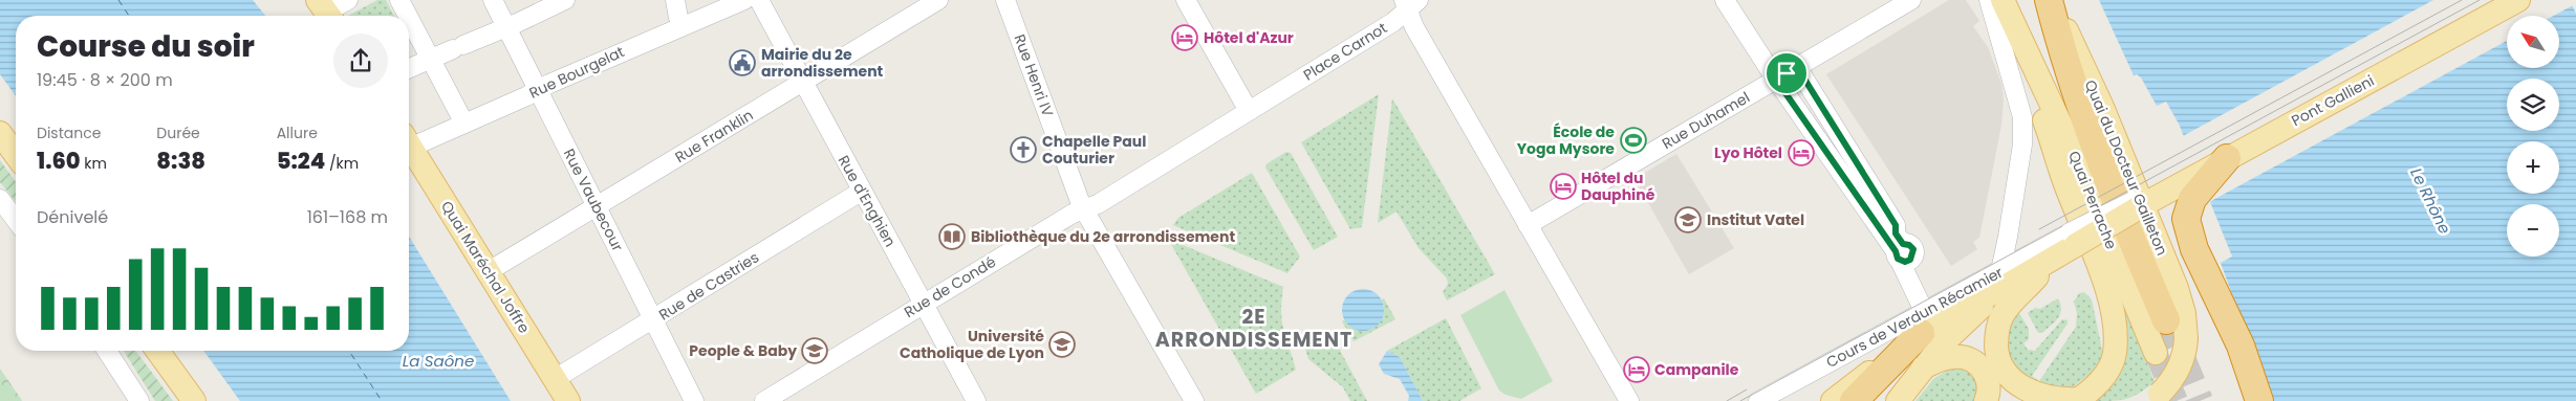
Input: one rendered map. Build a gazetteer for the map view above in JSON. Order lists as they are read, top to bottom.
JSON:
{
  "streets": {
    "main road": [
      "Pont Gallieni",
      "Quai du Docteur Gailleton",
      "Quai Perrache",
      "Quai Maréchal Joffre"
    ],
    "street": [
      "Place Carnot",
      "Rue Bourgelat",
      "Rue Henri IV",
      "Rue Duhamel",
      "Rue Franklin",
      "Rue Vaubecour",
      "Rue d'Enghien",
      "Rue de Castries",
      "Rue de Condé",
      "Cours de Verdun Récamier"
    ]
  },
  "crossings": [
    ["Place Carnot", "Rue Henri IV"],
    ["Place Carnot", "Rue Duhamel"],
    ["Place Carnot", "Rue de Condé"],
    ["Rue Bourgelat", "Rue Vaubecour"],
    ["Rue Henri IV", "Rue de Condé"],
    ["Rue Franklin", "Rue Vaubecour"],
    ["Rue Franklin", "Rue d'Enghien"],
    ["Rue Franklin", "Quai Maréchal Joffre"],
    ["Rue Vaubecour", "Rue de Castries"],
    ["Rue d'Enghien", "Rue de Castries"],
    ["Rue d'Enghien", "Rue de Condé"],
    ["Quai Maréchal Joffre", "Rue de Castries"]
  ],
  "districts": ["2E ARRONDISSEMENT"],
  "water": ["Le Rhône", "La Saône"],
  "places": {
    "hotel": [
      "Hôtel d'Azur",
      "Lyo Hôtel",
      "Hôtel du Dauphiné",
      "Campanile"
    ],
    "public building": ["Mairie du 2e arrondissement"],
    "sports": ["École de Yoga Mysore"],
    "church": ["Chapelle Paul Couturier"],
    "school or university": ["Institut Vatel", "Université Catholique de Lyon", "People & Baby"],
    "library": ["Bibliothèque du 2e arrondissement"]
  },
  "north": "top left",
  "page": {
    "map_buttons": ["+", "−"],
    "heading": ["Course du soir", "19:45 · 8 × 200 m"],
    "stats": [
      ["Distance", "1.60 km"],
      ["Durée", "8:38"],
      ["Allure", "5:24 /km"]
    ],
    "chart": ["Dénivelé", "161–168 m"]
  }
}
